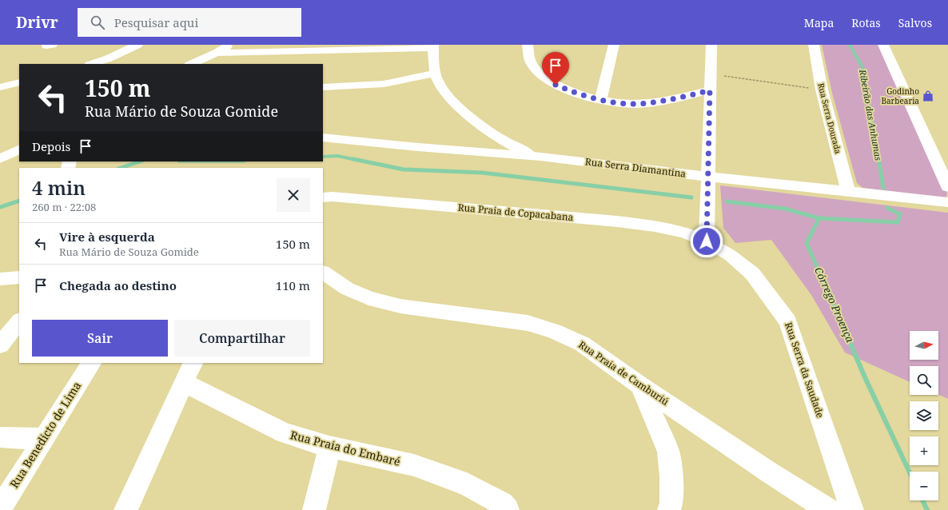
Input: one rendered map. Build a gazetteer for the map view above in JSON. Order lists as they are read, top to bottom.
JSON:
{
  "streets": {
    "street": [
      "Rua Serra Dourada",
      "Rua Serra Diamantina",
      "Rua Praia de Copacabana",
      "Rua Serra da Saudade",
      "Rua Praia de Camburiú",
      "Rua Benedicto de Lima",
      "Rua Praia do Embaré"
    ]
  },
  "crossings": [
    ["Rua Serra Dourada", "Rua Serra Diamantina"],
    ["Rua Praia de Copacabana", "Rua Serra da Saudade"]
  ],
  "water": ["Ribeirão das Anhumas", "Córrego Proença"],
  "places": {
    "shop": ["Godinho Barbearia"]
  },
  "north": "right",
  "page": {
    "header": "Drivr",
    "search": "Pesquisar aqui",
    "nav": ["Mapa", "Rotas", "Salvos"],
    "turn": ["150 m", "Rua Mário de Souza Gomide"],
    "then": "Depois",
    "heading": ["4 min", "260 m · 22:08"],
    "list": [
      {
        "name": "Vire à esquerda",
        "note": "Rua Mário de Souza Gomide",
        "value": "150 m"
      },
      {
        "name": "Chegada ao destino",
        "value": "110 m"
      }
    ],
    "buttons": ["Sair", "Compartilhar"],
    "map_buttons": ["+", "−"]
  }
}
